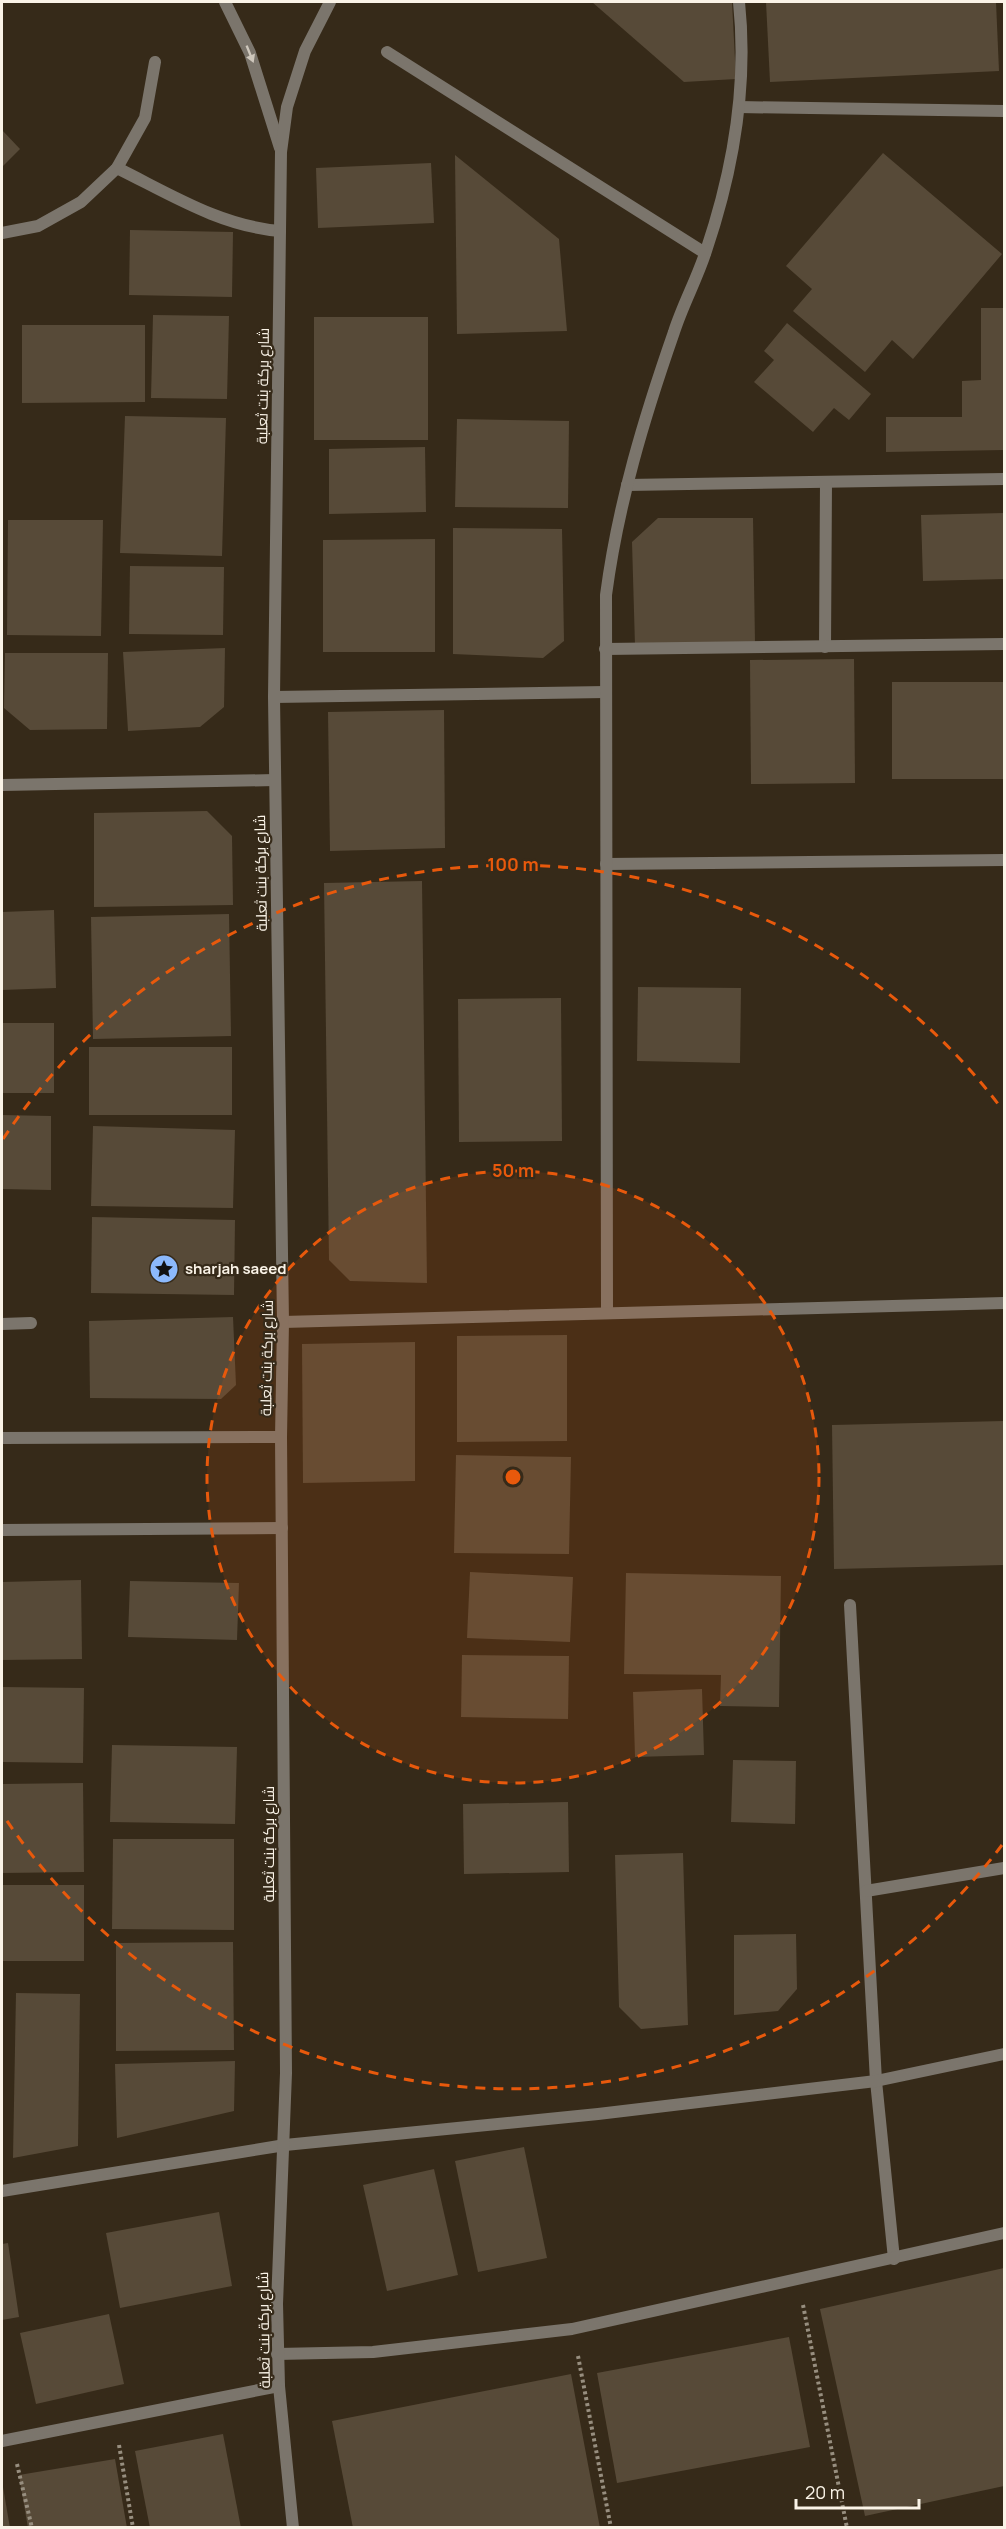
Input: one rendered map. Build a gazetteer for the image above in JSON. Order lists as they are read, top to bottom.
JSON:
{
  "streets": {
    "street": ["شارع بركة بنت ثعلبة"]
  },
  "places": {
    "place": ["sharjah saeed"]
  },
  "scale_bar": "20 m",
  "rings": ["100 m", "50 m"]
}
